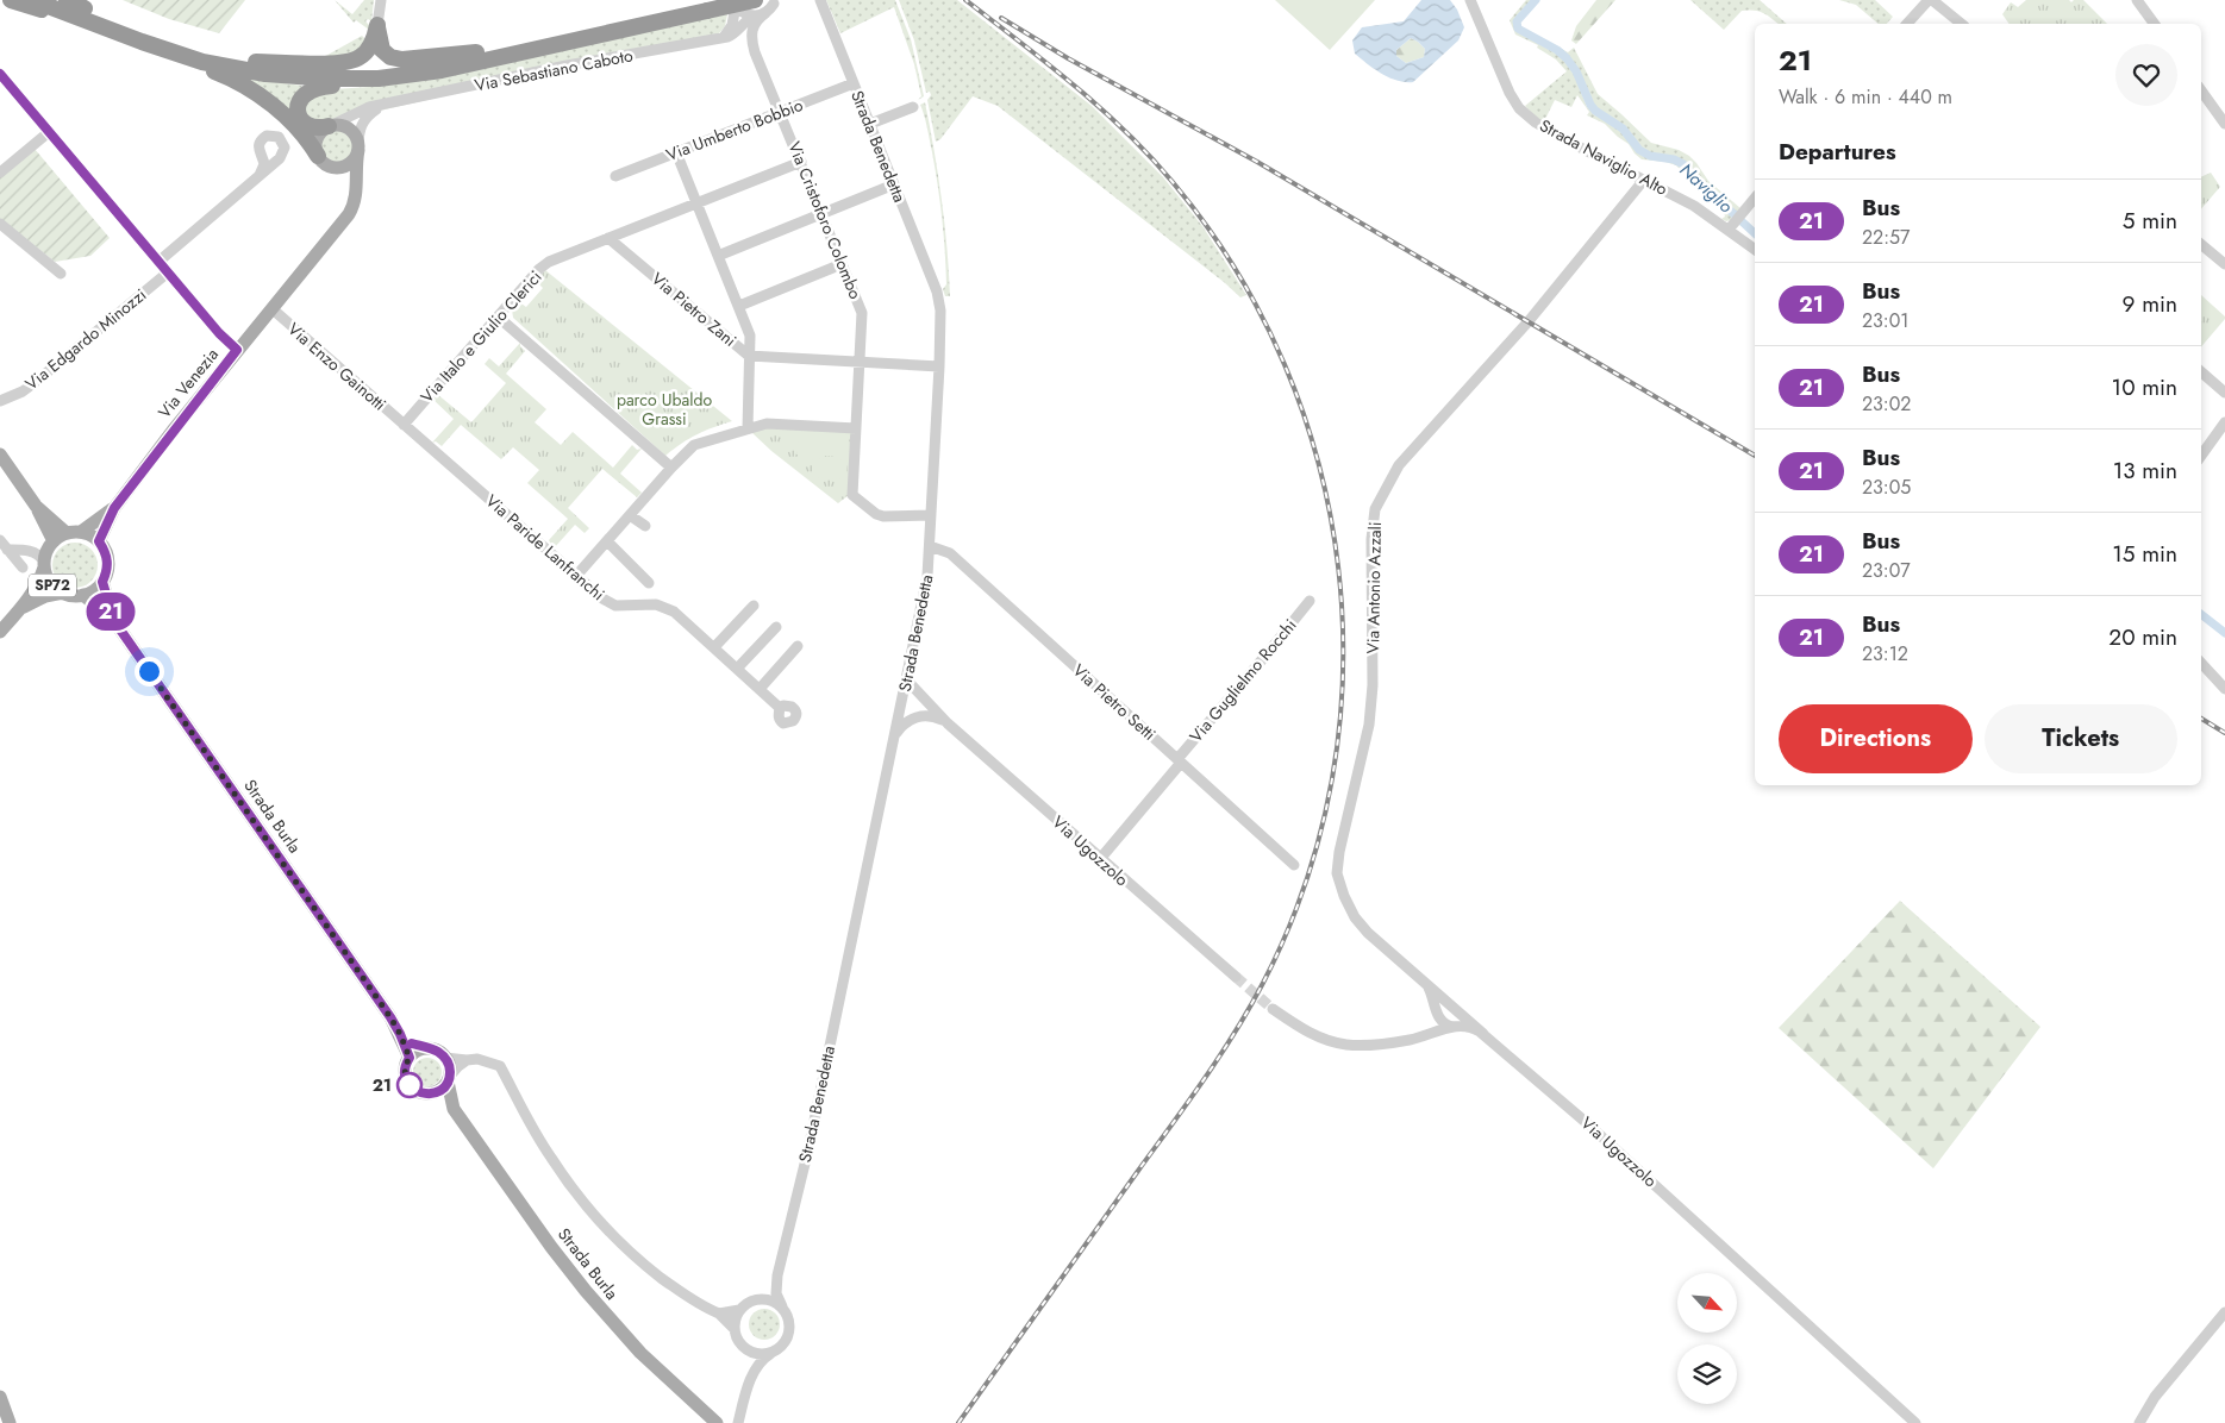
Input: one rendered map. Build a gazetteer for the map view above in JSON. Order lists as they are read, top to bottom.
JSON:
{
  "streets": {
    "main road": ["Via Venezia", "SP72", "Strada Burla"],
    "street": [
      "Via Sebastiano Caboto",
      "Via Umberto Bobbio",
      "Strada Benedetta",
      "Strada Naviglio Alto",
      "Via Cristoforo Colombo",
      "Via Pietro Zani",
      "Via Italo e Giulio Clerici",
      "Via Edgardo Minozzi",
      "Via Enzo Gainotti",
      "Via Paride Lanfranchi",
      "Via Antonio Azzali",
      "Via Guglielmo Rocchi",
      "Via Pietro Setti",
      "Via Ugozzolo"
    ]
  },
  "crossings": [
    ["Via Sebastiano Caboto", "Via Cristoforo Colombo"],
    ["Via Sebastiano Caboto", "Via Venezia"],
    ["Via Umberto Bobbio", "Strada Benedetta"],
    ["Via Umberto Bobbio", "Via Cristoforo Colombo"],
    ["Strada Benedetta", "Via Cristoforo Colombo"],
    ["Strada Benedetta", "Via Pietro Zani"],
    ["Strada Benedetta", "Via Pietro Setti"],
    ["Strada Benedetta", "Via Ugozzolo"],
    ["Strada Naviglio Alto", "Via Antonio Azzali"],
    ["Via Cristoforo Colombo", "Via Pietro Zani"],
    ["Via Cristoforo Colombo", "Via Italo e Giulio Clerici"],
    ["Via Pietro Zani", "Via Italo e Giulio Clerici"],
    ["Via Italo e Giulio Clerici", "Via Enzo Gainotti"],
    ["Via Italo e Giulio Clerici", "Via Paride Lanfranchi"],
    ["Via Enzo Gainotti", "Via Venezia"],
    ["Via Enzo Gainotti", "Via Paride Lanfranchi"],
    ["Via Venezia", "SP72"],
    ["Via Venezia", "Strada Burla"],
    ["SP72", "Strada Burla"],
    ["Via Antonio Azzali", "Via Ugozzolo"],
    ["Via Guglielmo Rocchi", "Via Pietro Setti"],
    ["Via Guglielmo Rocchi", "Via Ugozzolo"]
  ],
  "water": ["Naviglio"],
  "parks": ["parco Ubaldo Grassi"],
  "places": ["21"],
  "lines": ["bus line 21"],
  "north": "bottom right",
  "page": {
    "on_map": "21",
    "heading": [
      ["21", "Walk · 6 min · 440 m"],
      "Departures"
    ],
    "list": [
      {
        "mark": "21",
        "name": "Bus",
        "note": "22:57",
        "value": "5 min"
      },
      {
        "mark": "21",
        "name": "Bus",
        "note": "23:01",
        "value": "9 min"
      },
      {
        "mark": "21",
        "name": "Bus",
        "note": "23:02",
        "value": "10 min"
      },
      {
        "mark": "21",
        "name": "Bus",
        "note": "23:05",
        "value": "13 min"
      },
      {
        "mark": "21",
        "name": "Bus",
        "note": "23:07",
        "value": "15 min"
      },
      {
        "mark": "21",
        "name": "Bus",
        "note": "23:12",
        "value": "20 min"
      }
    ],
    "buttons": ["Directions", "Tickets"]
  }
}
